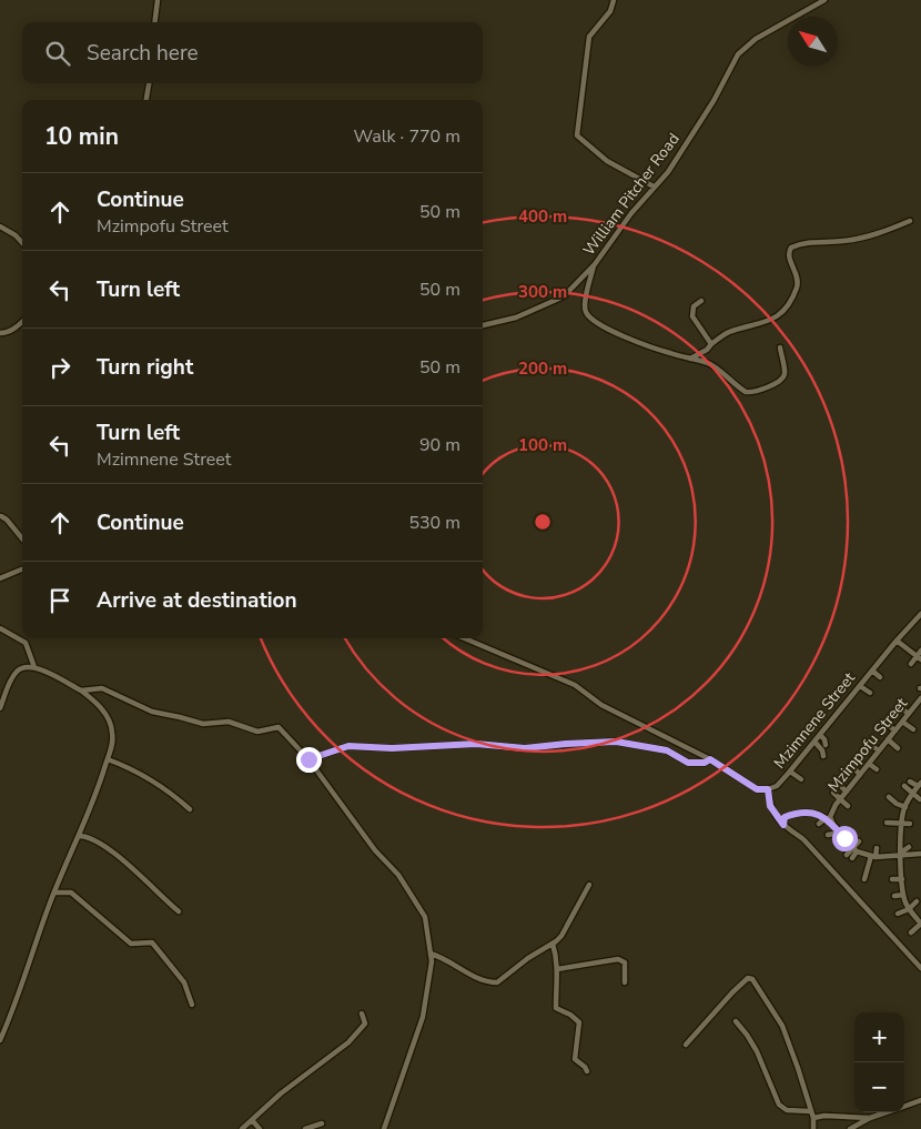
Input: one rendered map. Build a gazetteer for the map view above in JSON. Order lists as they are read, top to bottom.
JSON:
{
  "streets": {
    "street": ["William Pitcher Road", "Mzimnene Street", "Mzimpofu Street"]
  },
  "north": "top left",
  "page": {
    "search": "Search here",
    "heading": ["10 min", "Walk · 770 m"],
    "list": [
      ["Continue", "Mzimpofu Street", "50 m"],
      ["Turn left", "50 m"],
      ["Turn right", "50 m"],
      ["Turn left", "Mzimnene Street", "90 m"],
      ["Continue", "530 m"],
      "Arrive at destination"
    ],
    "map_buttons": ["+", "−"]
  },
  "rings": [
    "400 m",
    "300 m",
    "200 m",
    "100 m"
  ]
}
